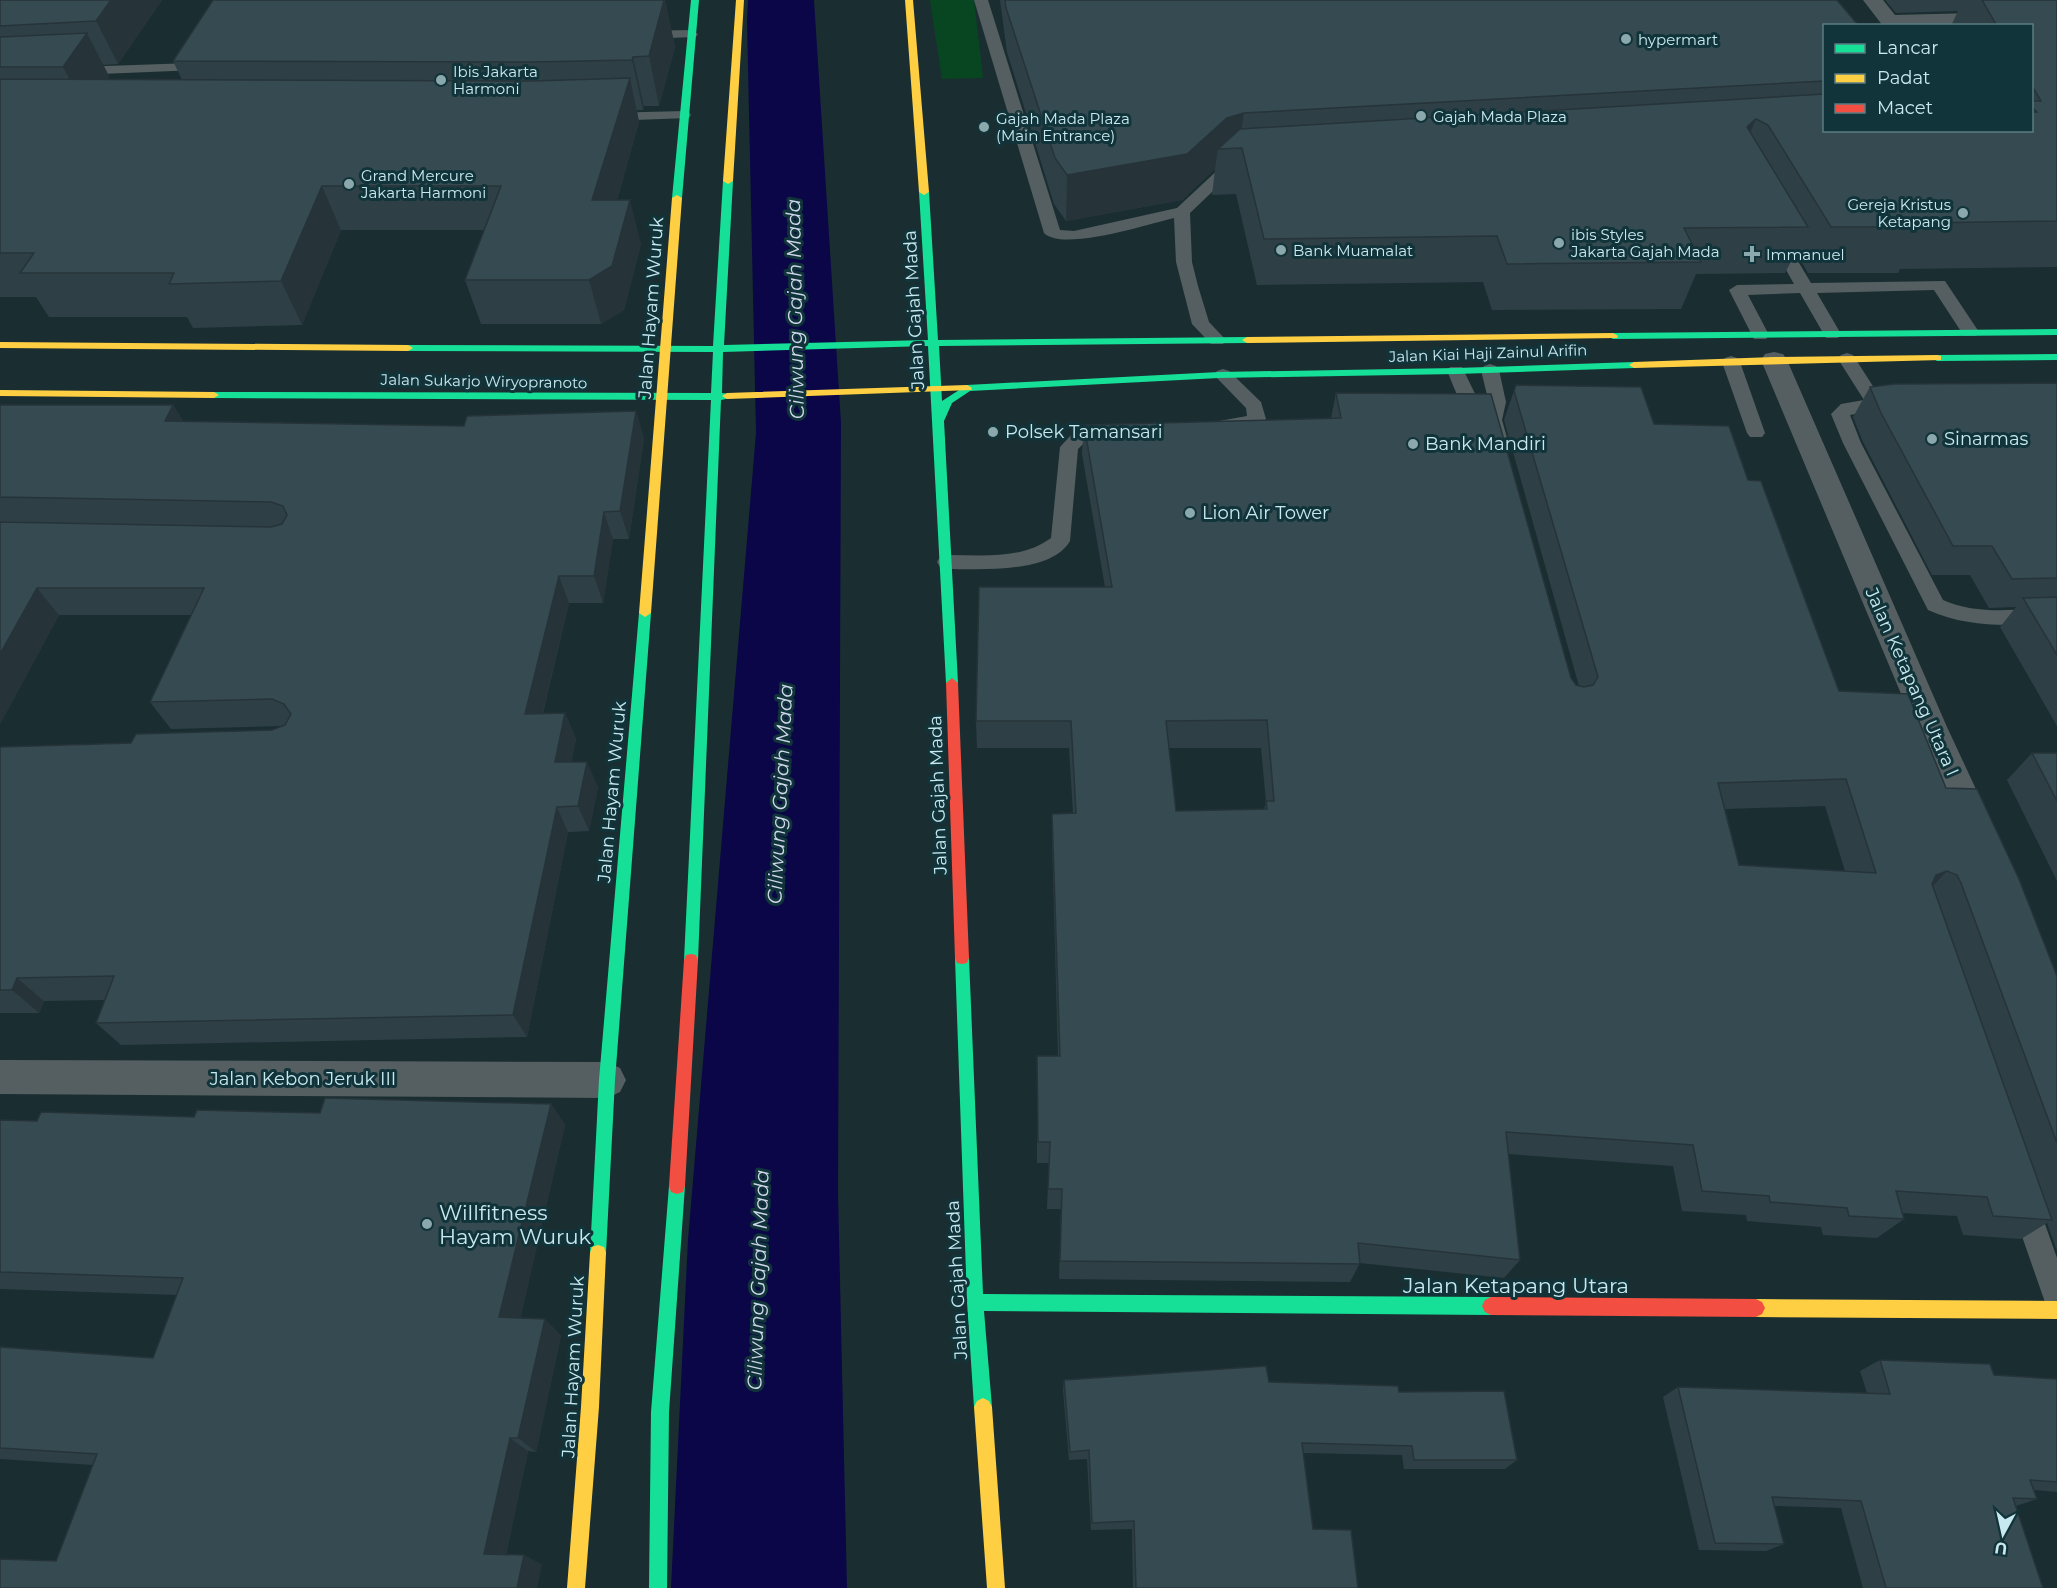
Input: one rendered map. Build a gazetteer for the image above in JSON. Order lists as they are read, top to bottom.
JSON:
{
  "streets": {
    "main road": [
      "Jalan Hayam Wuruk",
      "Jalan Gajah Mada",
      "Jalan Kiai Haji Zainul Arifin",
      "Jalan Sukarjo Wiryopranoto",
      "Jalan Ketapang Utara"
    ],
    "street": ["Jalan Ketapang Utara I", "Jalan Kebon Jeruk III"]
  },
  "crossings": [
    ["Jalan Hayam Wuruk", "Jalan Sukarjo Wiryopranoto"],
    ["Jalan Hayam Wuruk", "Jalan Kebon Jeruk III"],
    ["Jalan Gajah Mada", "Jalan Kiai Haji Zainul Arifin"],
    ["Jalan Gajah Mada", "Jalan Sukarjo Wiryopranoto"],
    ["Jalan Gajah Mada", "Jalan Ketapang Utara"],
    ["Jalan Kiai Haji Zainul Arifin", "Jalan Sukarjo Wiryopranoto"],
    ["Jalan Kiai Haji Zainul Arifin", "Jalan Ketapang Utara I"]
  ],
  "water": ["Ciliwung Gajah Mada"],
  "places": {
    "other": [
      "hypermart",
      "Ibis Jakarta Harmoni",
      "Gajah Mada Plaza",
      "Gajah Mada Plaza (Main Entrance)",
      "Grand Mercure Jakarta Harmoni",
      "Gereja Kristus Ketapang",
      "ibis Styles Jakarta Gajah Mada",
      "Bank Muamalat",
      "Polsek Tamansari",
      "Sinarmas",
      "Bank Mandiri",
      "Lion Air Tower",
      "Willfitness Hayam Wuruk"
    ],
    "health": ["Immanuel"]
  },
  "legend": ["Lancar", "Padat", "Macet"],
  "north": "bottom"
}
